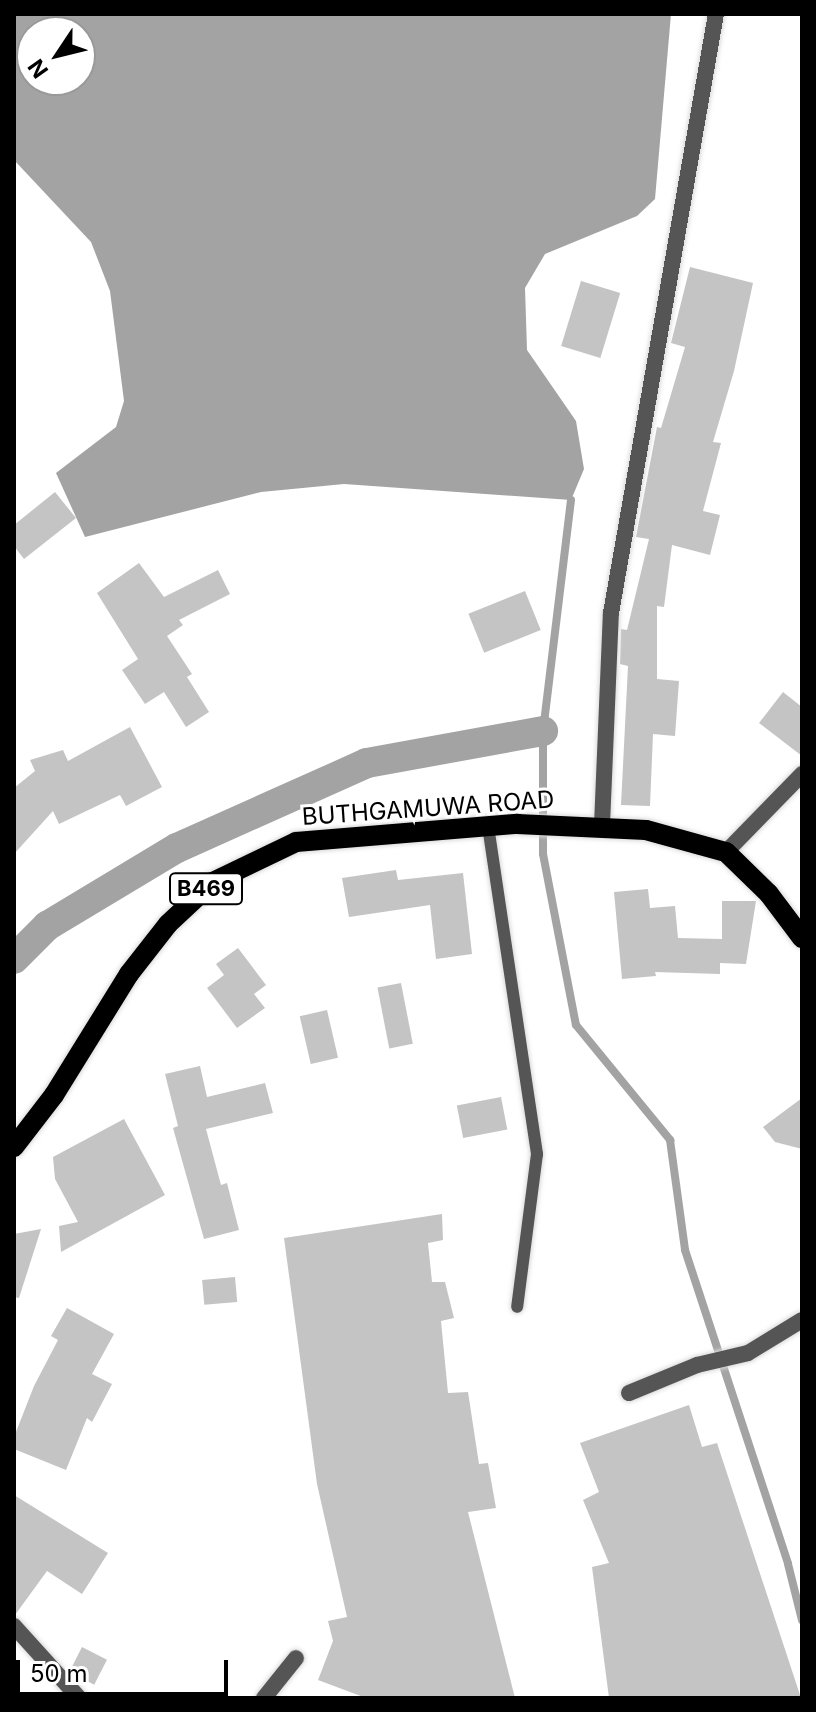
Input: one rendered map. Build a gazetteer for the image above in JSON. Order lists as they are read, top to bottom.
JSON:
{
  "streets": {
    "main road": ["BUTHGAMUWA ROAD", "B469"]
  },
  "scale_bar": "50 m",
  "north": "bottom left"
}
